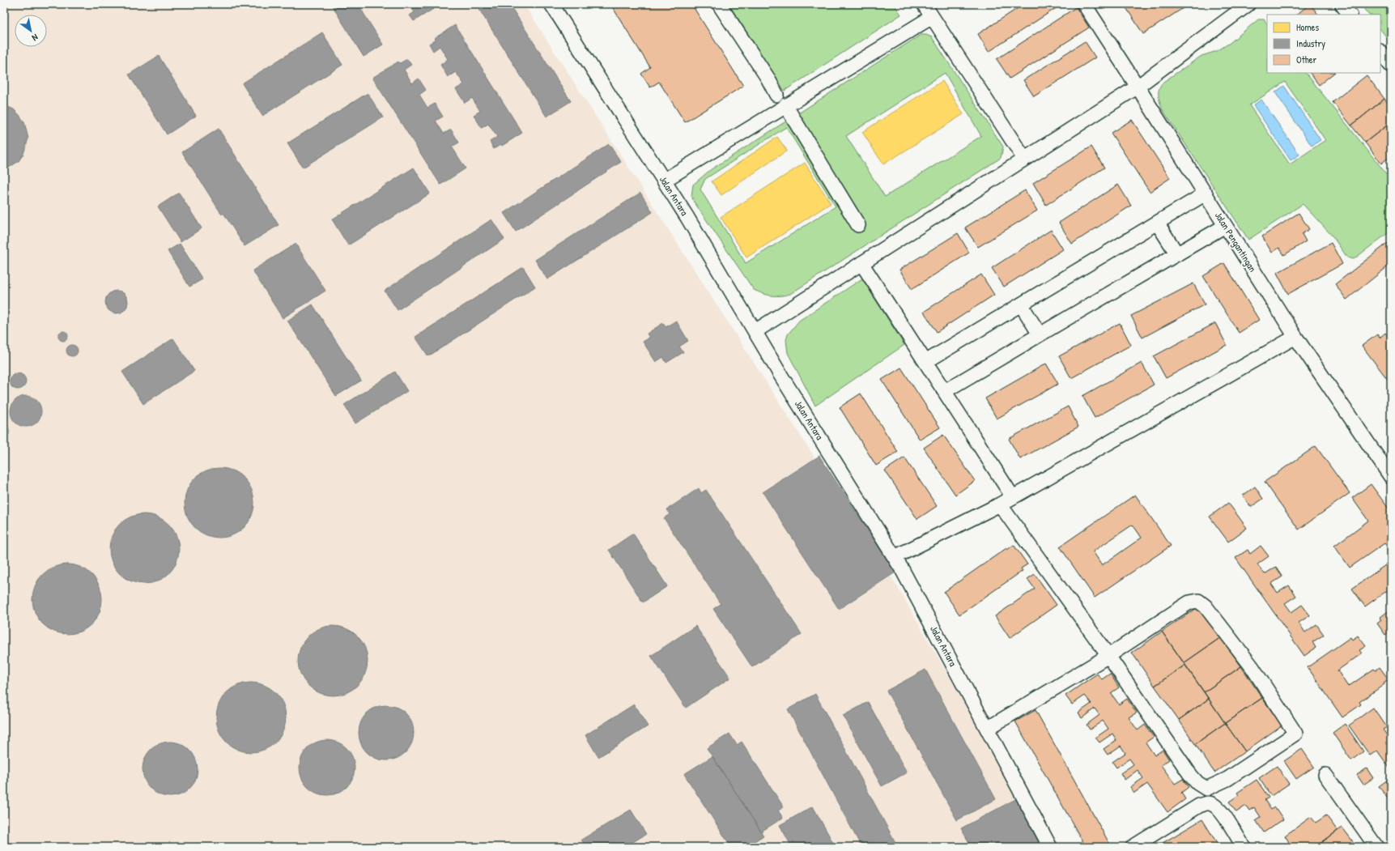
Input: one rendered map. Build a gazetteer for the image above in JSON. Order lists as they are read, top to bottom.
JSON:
{
  "streets": {
    "street": ["Jalan Antara", "Jalan Pengantingan"]
  },
  "legend": ["Homes", "Industry", "Other"],
  "north": "bottom right"
}
